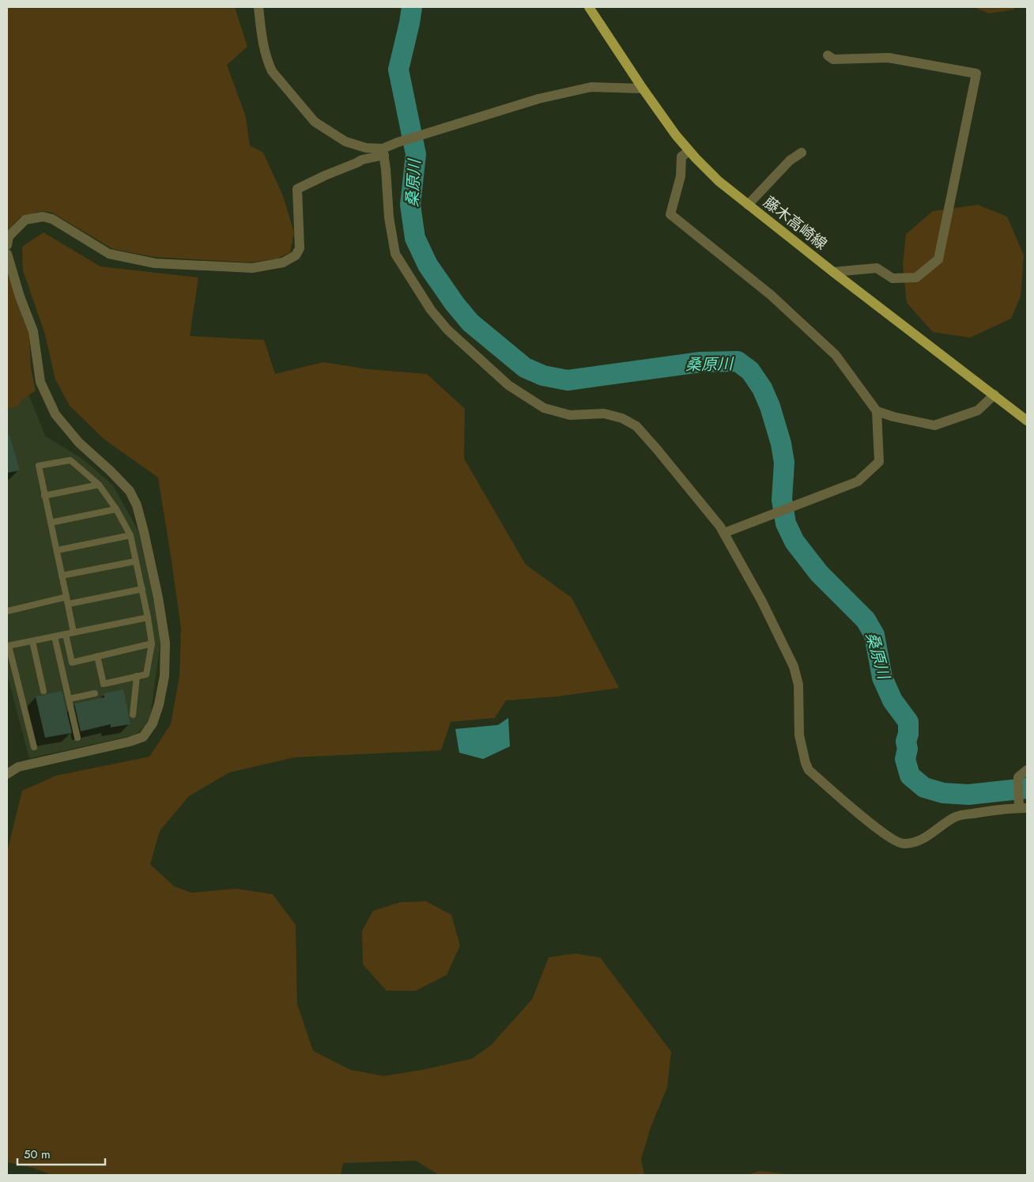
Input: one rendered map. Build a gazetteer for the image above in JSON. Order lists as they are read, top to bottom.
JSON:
{
  "streets": {
    "main road": ["藤木高崎線"]
  },
  "water": ["桑原川"],
  "scale_bar": "50 m"
}
